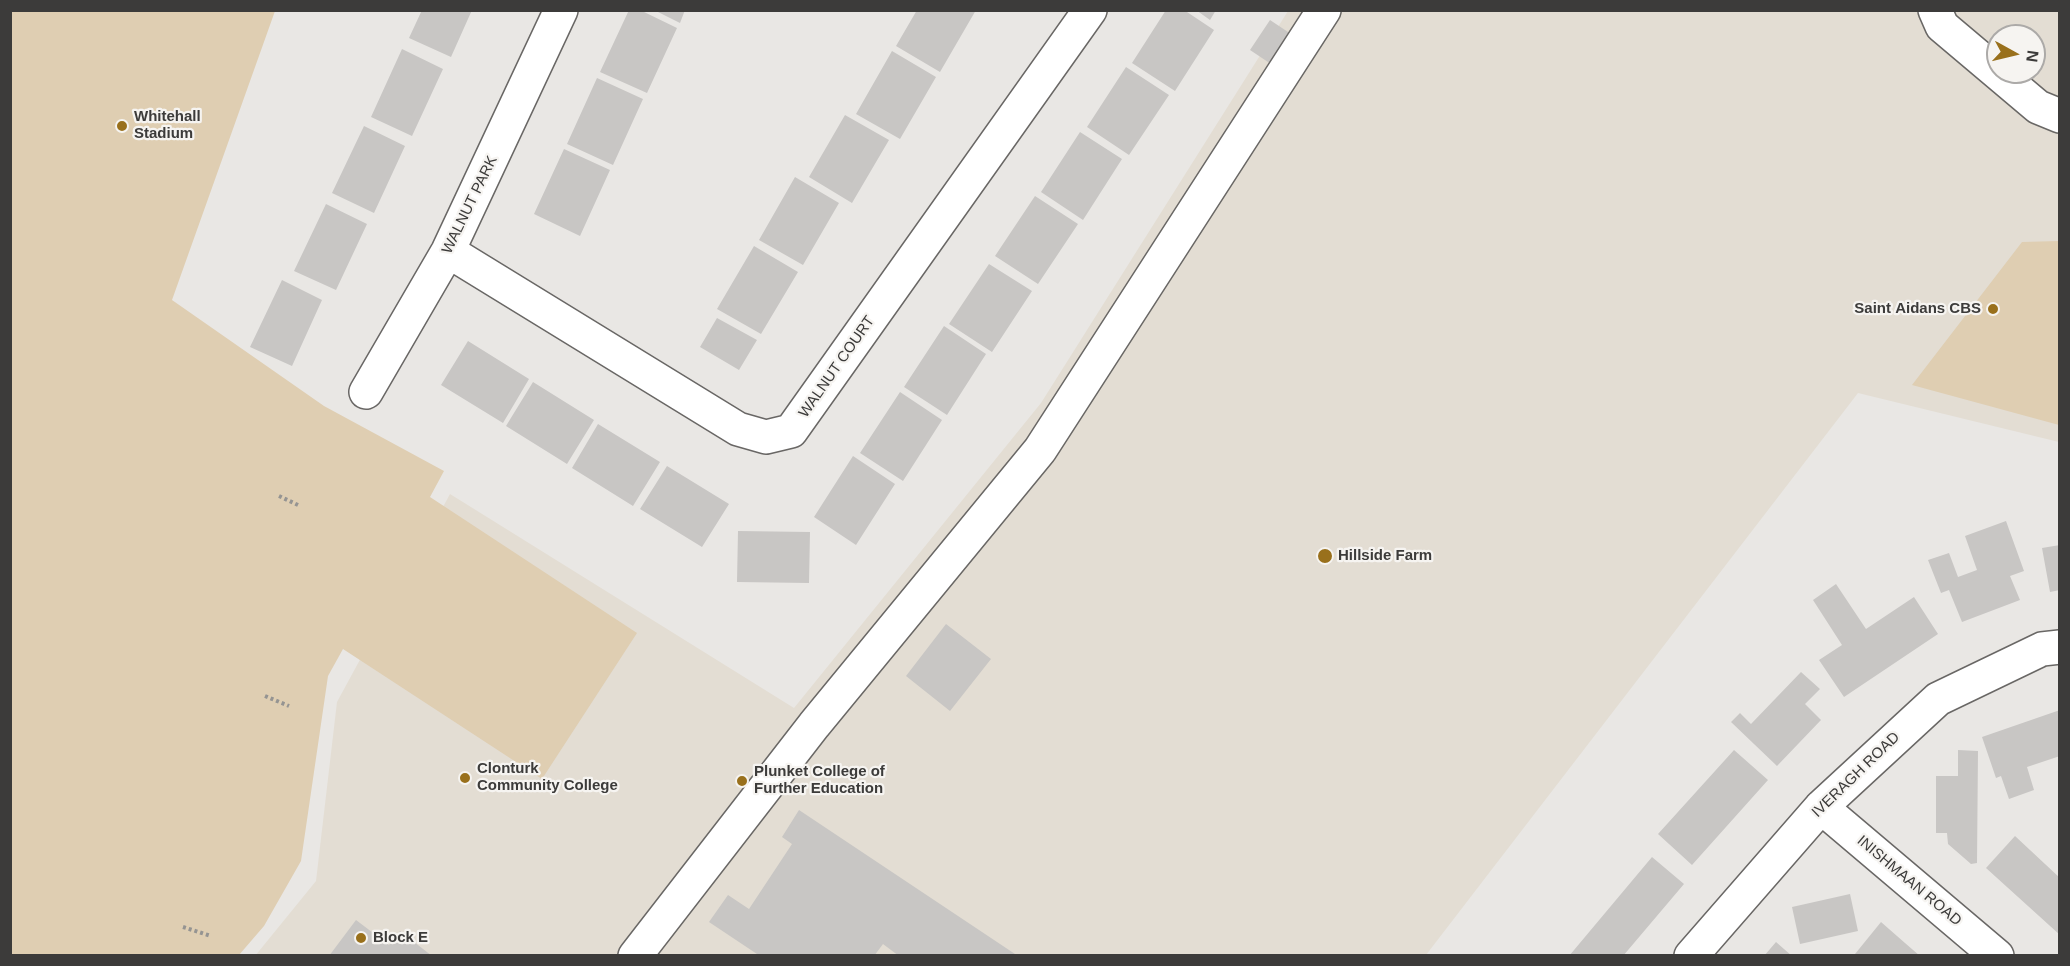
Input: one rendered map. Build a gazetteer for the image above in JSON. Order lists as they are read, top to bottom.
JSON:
{
  "streets": {
    "street": [
      "WALNUT PARK",
      "WALNUT COURT",
      "IVERAGH ROAD",
      "INISHMAAN ROAD"
    ]
  },
  "crossings": [
    ["WALNUT PARK", "WALNUT COURT"],
    ["IVERAGH ROAD", "INISHMAAN ROAD"]
  ],
  "places": [
    "Whitehall Stadium",
    "Saint Aidans CBS",
    "Hillside Farm",
    "Clonturk Community College",
    "Plunket College of Further Education",
    "Block E"
  ],
  "north": "right"
}
